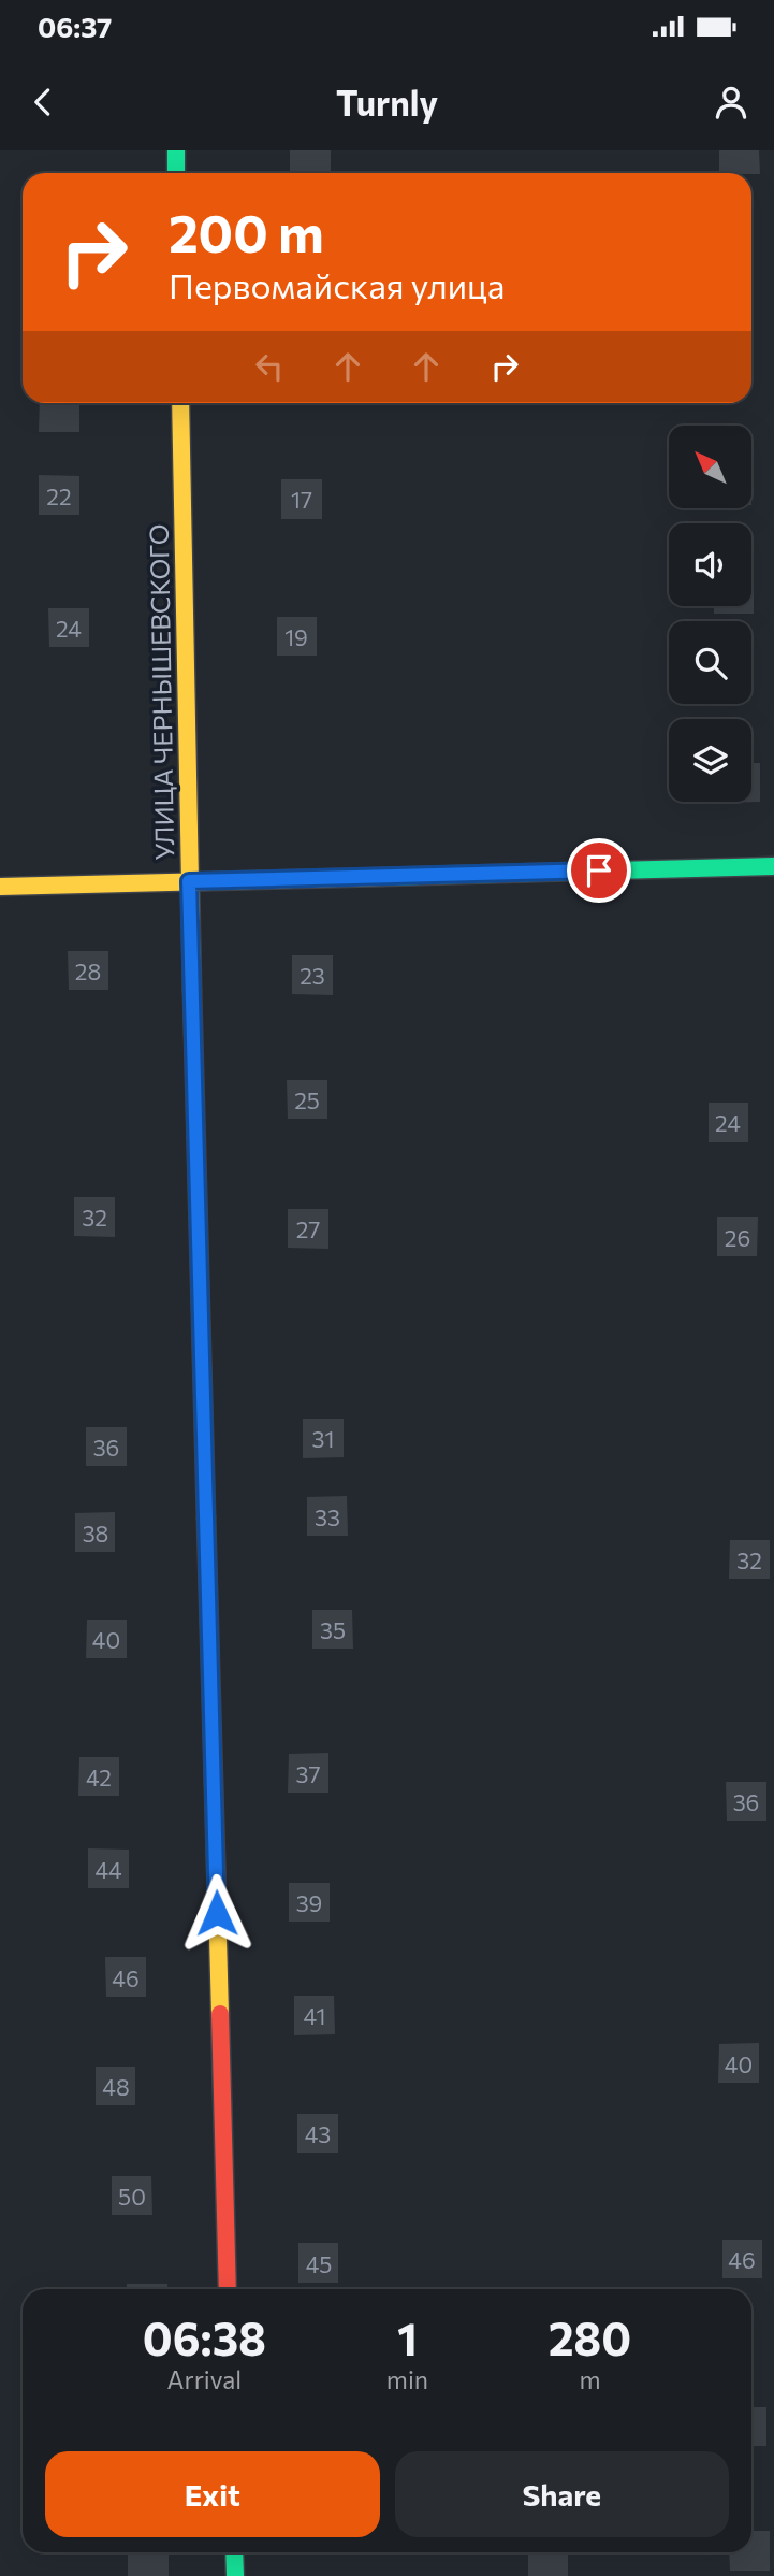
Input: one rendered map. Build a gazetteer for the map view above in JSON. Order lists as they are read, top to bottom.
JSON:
{
  "streets": {
    "street": ["УЛИЦА ЧЕРНЫШЕВСКОГО"]
  },
  "house_numbers": [
    "22",
    "17",
    "24",
    "19",
    "28",
    "23",
    "25",
    "24",
    "32",
    "27",
    "26",
    "31",
    "36",
    "33",
    "38",
    "32",
    "35",
    "40",
    "37",
    "42",
    "36",
    "44",
    "39",
    "46",
    "41",
    "40",
    "48",
    "43",
    "50",
    "46",
    "45"
  ],
  "north": "top left",
  "page": {
    "status": "06:37",
    "header": "Turnly",
    "turn": ["200 m", "Первомайская улица"],
    "eta": [
      "06:38",
      "Arrival",
      "1",
      "min",
      "280",
      "m"
    ],
    "buttons": ["Exit", "Share"]
  }
}
